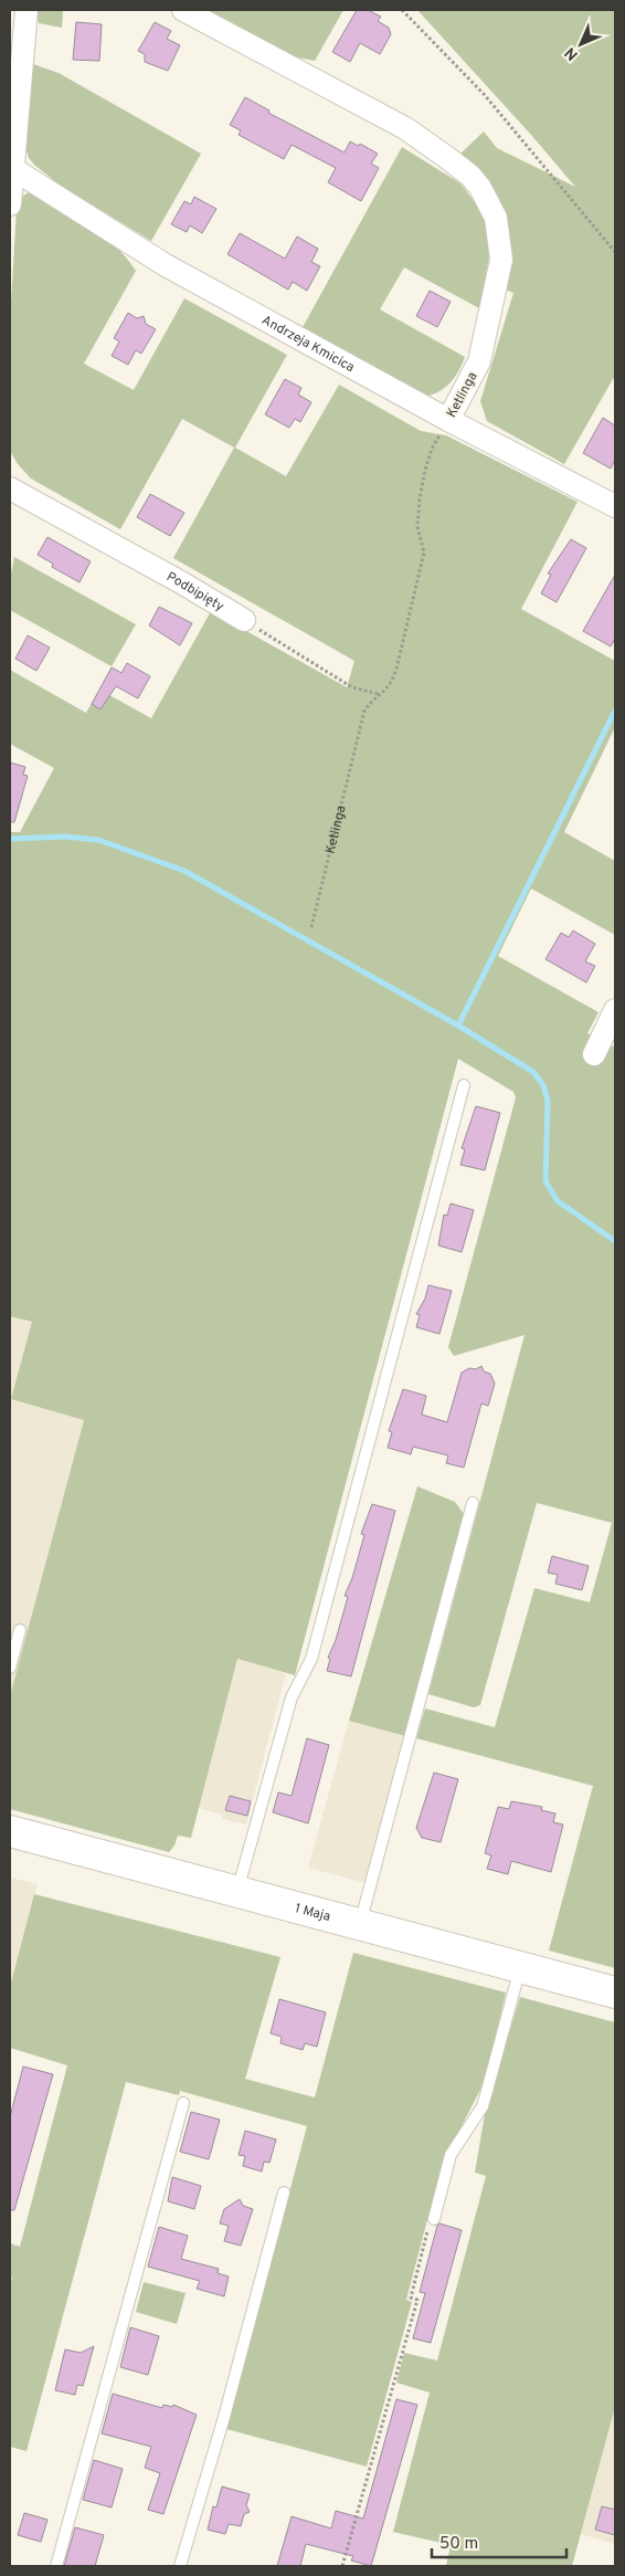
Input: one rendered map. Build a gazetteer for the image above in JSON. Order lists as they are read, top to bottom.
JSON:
{
  "streets": {
    "main road": ["1 Maja"],
    "street": ["Andrzeja Kmicica", "Ketlinga", "Podbipięty"]
  },
  "crossings": [
    ["Andrzeja Kmicica", "Ketlinga"]
  ],
  "scale_bar": "50 m",
  "north": "bottom left"
}
